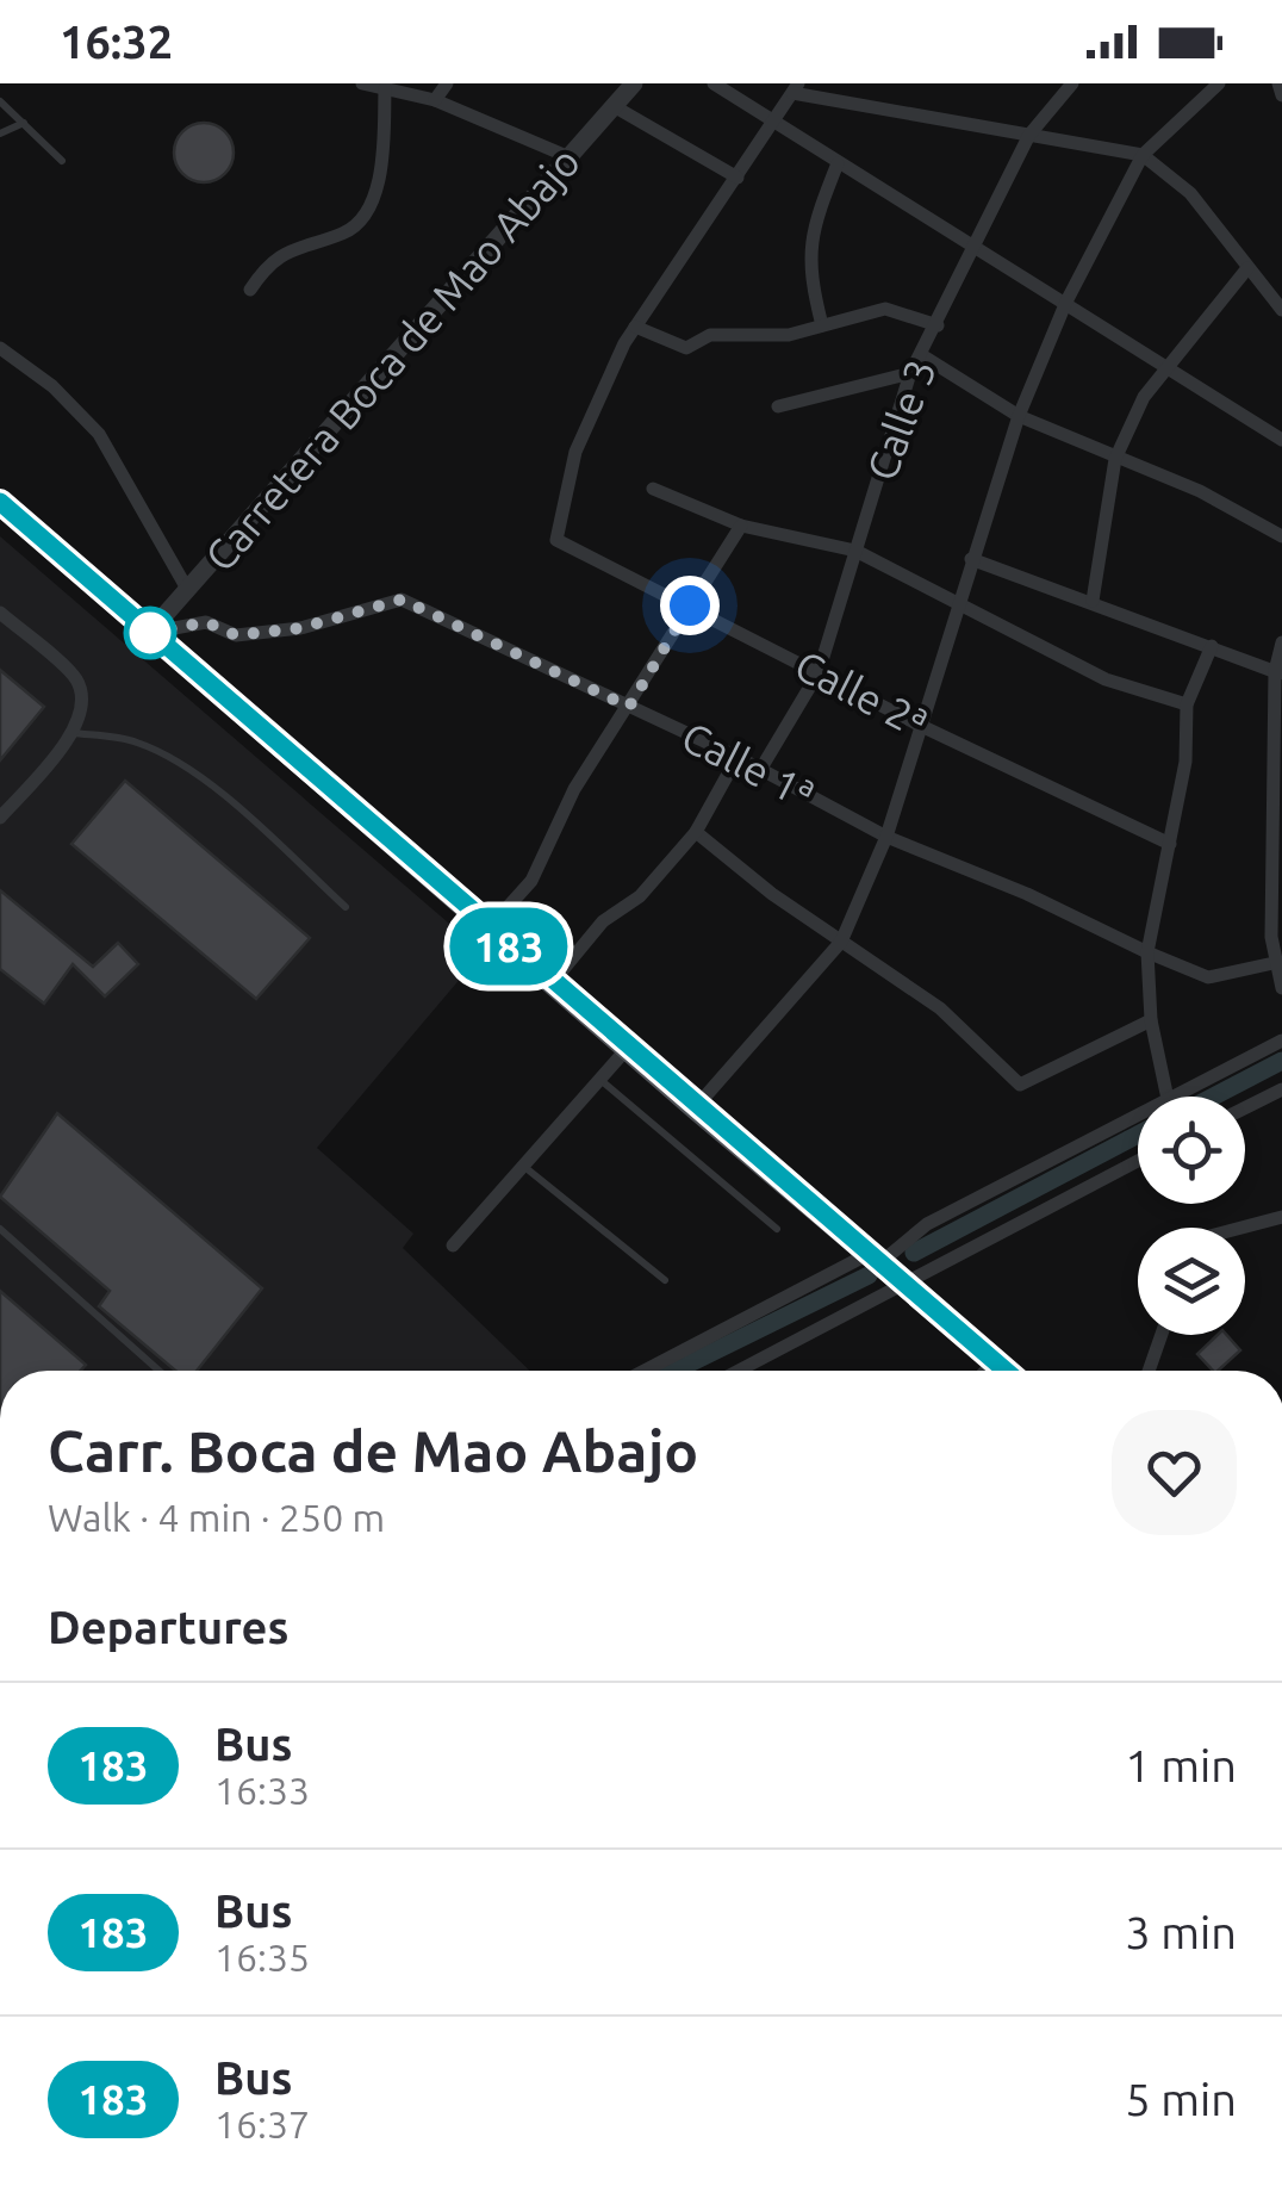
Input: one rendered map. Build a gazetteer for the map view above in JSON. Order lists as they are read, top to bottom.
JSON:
{
  "streets": {
    "street": [
      "Carretera Boca de Mao Abajo",
      "Calle 3",
      "Calle 2ª",
      "Calle 1ª"
    ]
  },
  "crossings": [
    ["Carretera Boca de Mao Abajo", "Calle 1ª"],
    ["Calle 3", "Calle 2ª"],
    ["Calle 3", "Calle 1ª"]
  ],
  "lines": ["bus line 183"],
  "page": {
    "status": "16:32",
    "on_map": "183",
    "heading": [
      ["Carr. Boca de Mao Abajo", "Walk · 4 min · 250 m"],
      "Departures"
    ],
    "list": [
      {
        "mark": "183",
        "name": "Bus",
        "note": "16:33",
        "value": "1 min"
      },
      {
        "mark": "183",
        "name": "Bus",
        "note": "16:35",
        "value": "3 min"
      },
      {
        "mark": "183",
        "name": "Bus",
        "note": "16:37",
        "value": "5 min"
      }
    ]
  }
}
